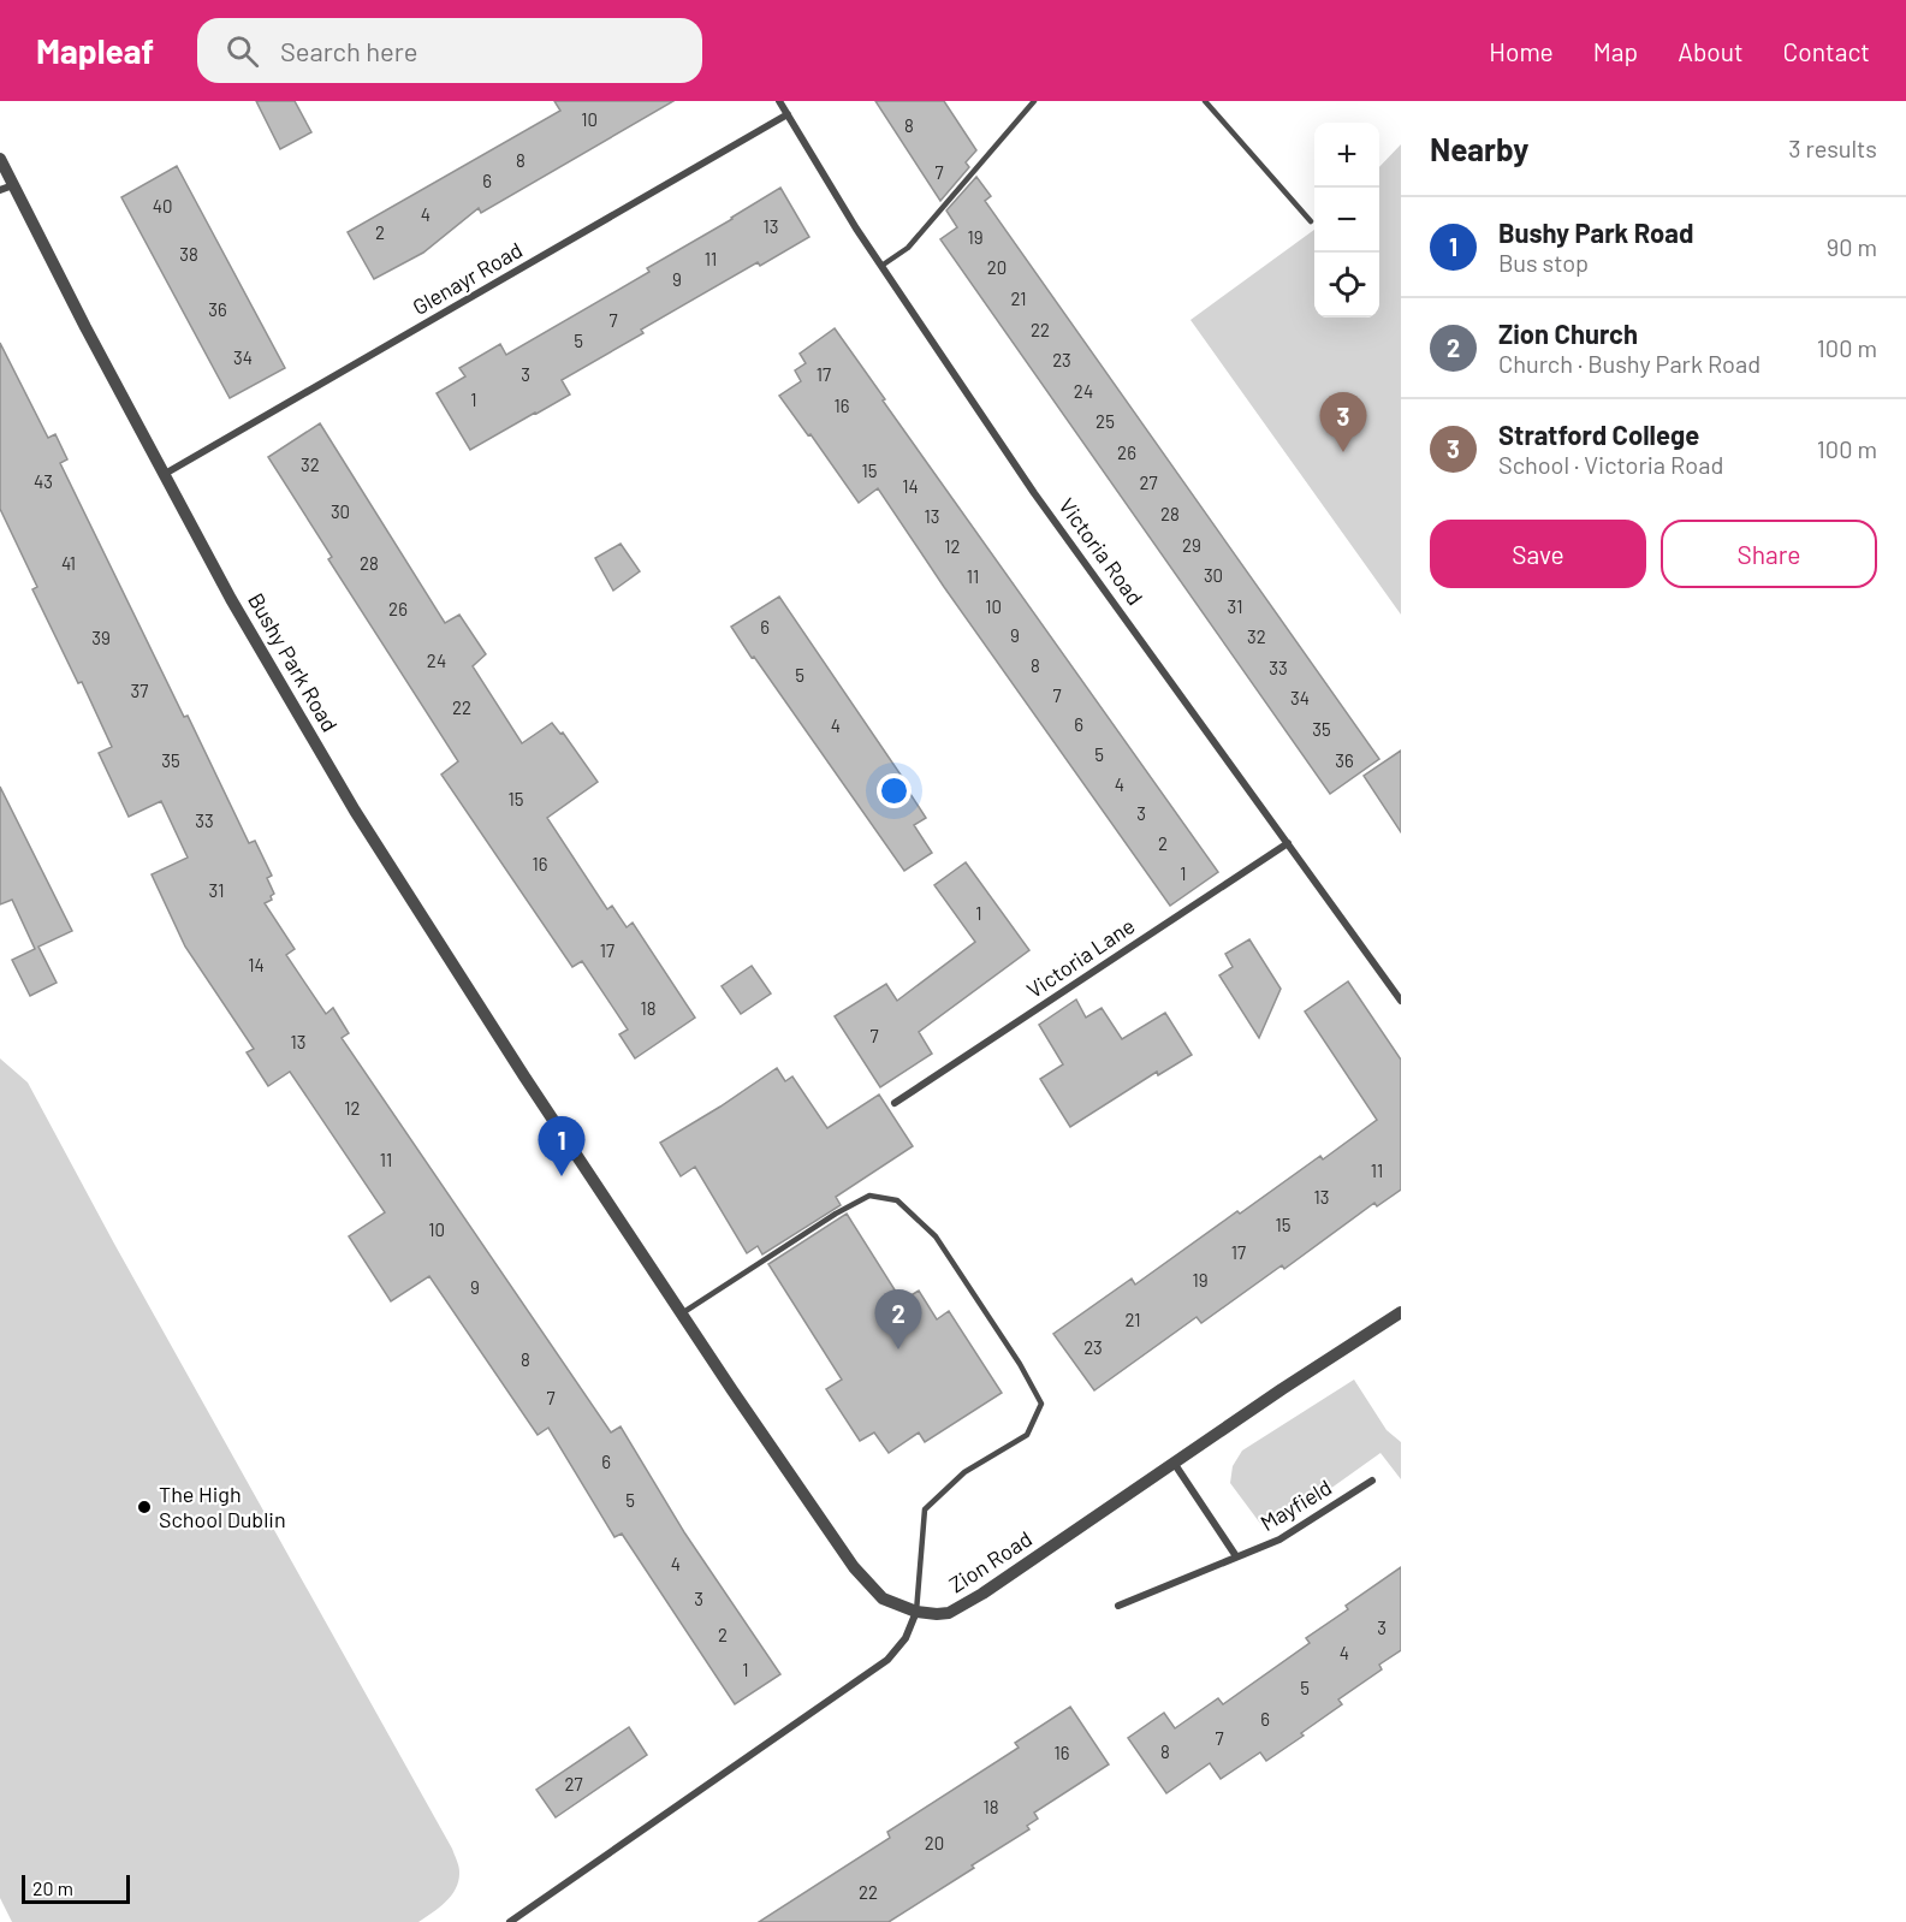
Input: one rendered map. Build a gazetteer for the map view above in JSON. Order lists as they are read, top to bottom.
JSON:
{
  "streets": {
    "street": [
      "Glenayr Road",
      "Victoria Road",
      "Bushy Park Road",
      "Victoria Lane",
      "Mayfield",
      "Zion Road"
    ]
  },
  "crossings": [
    ["Glenayr Road", "Victoria Road"],
    ["Glenayr Road", "Bushy Park Road"],
    ["Victoria Road", "Victoria Lane"],
    ["Bushy Park Road", "Zion Road"]
  ],
  "places": ["The High School Dublin"],
  "house_numbers": [
    "10",
    "8",
    "8",
    "7",
    "6",
    "40",
    "4",
    "13",
    "2",
    "19",
    "38",
    "11",
    "20",
    "9",
    "21",
    "36",
    "7",
    "22",
    "5",
    "34",
    "23",
    "3",
    "17",
    "24",
    "1",
    "16",
    "25",
    "26",
    "32",
    "15",
    "43",
    "27",
    "14",
    "30",
    "28",
    "13",
    "29",
    "12",
    "41",
    "28",
    "30",
    "11",
    "10",
    "31",
    "26",
    "6",
    "9",
    "32",
    "39",
    "24",
    "8",
    "33",
    "5",
    "37",
    "7",
    "34",
    "22",
    "6",
    "4",
    "35",
    "5",
    "35",
    "36",
    "4",
    "15",
    "3",
    "33",
    "2",
    "16",
    "1",
    "31",
    "1",
    "17",
    "14",
    "18",
    "7",
    "13",
    "12",
    "11",
    "11",
    "13",
    "15",
    "10",
    "17",
    "19",
    "9",
    "21",
    "23",
    "8",
    "7",
    "6",
    "5",
    "4",
    "3",
    "3",
    "2",
    "4",
    "1",
    "5",
    "6",
    "7",
    "8",
    "16",
    "27",
    "18",
    "20",
    "22"
  ],
  "scale_bar": "20 m",
  "page": {
    "header": "Mapleaf",
    "search": "Search here",
    "nav": [
      "Home",
      "Map",
      "About",
      "Contact"
    ],
    "heading": ["Nearby", "3 results"],
    "map_buttons": ["+", "−"],
    "list": [
      {
        "mark": "1",
        "name": "Bushy Park Road",
        "note": "Bus stop",
        "value": "90 m"
      },
      {
        "mark": "2",
        "name": "Zion Church",
        "note": "Church · Bushy Park Road",
        "value": "100 m"
      },
      {
        "mark": "3",
        "name": "Stratford College",
        "note": "School · Victoria Road",
        "value": "100 m"
      }
    ],
    "pins": ["3", "1", "2"],
    "buttons": ["Save", "Share"],
    "scale": "20 m"
  }
}
